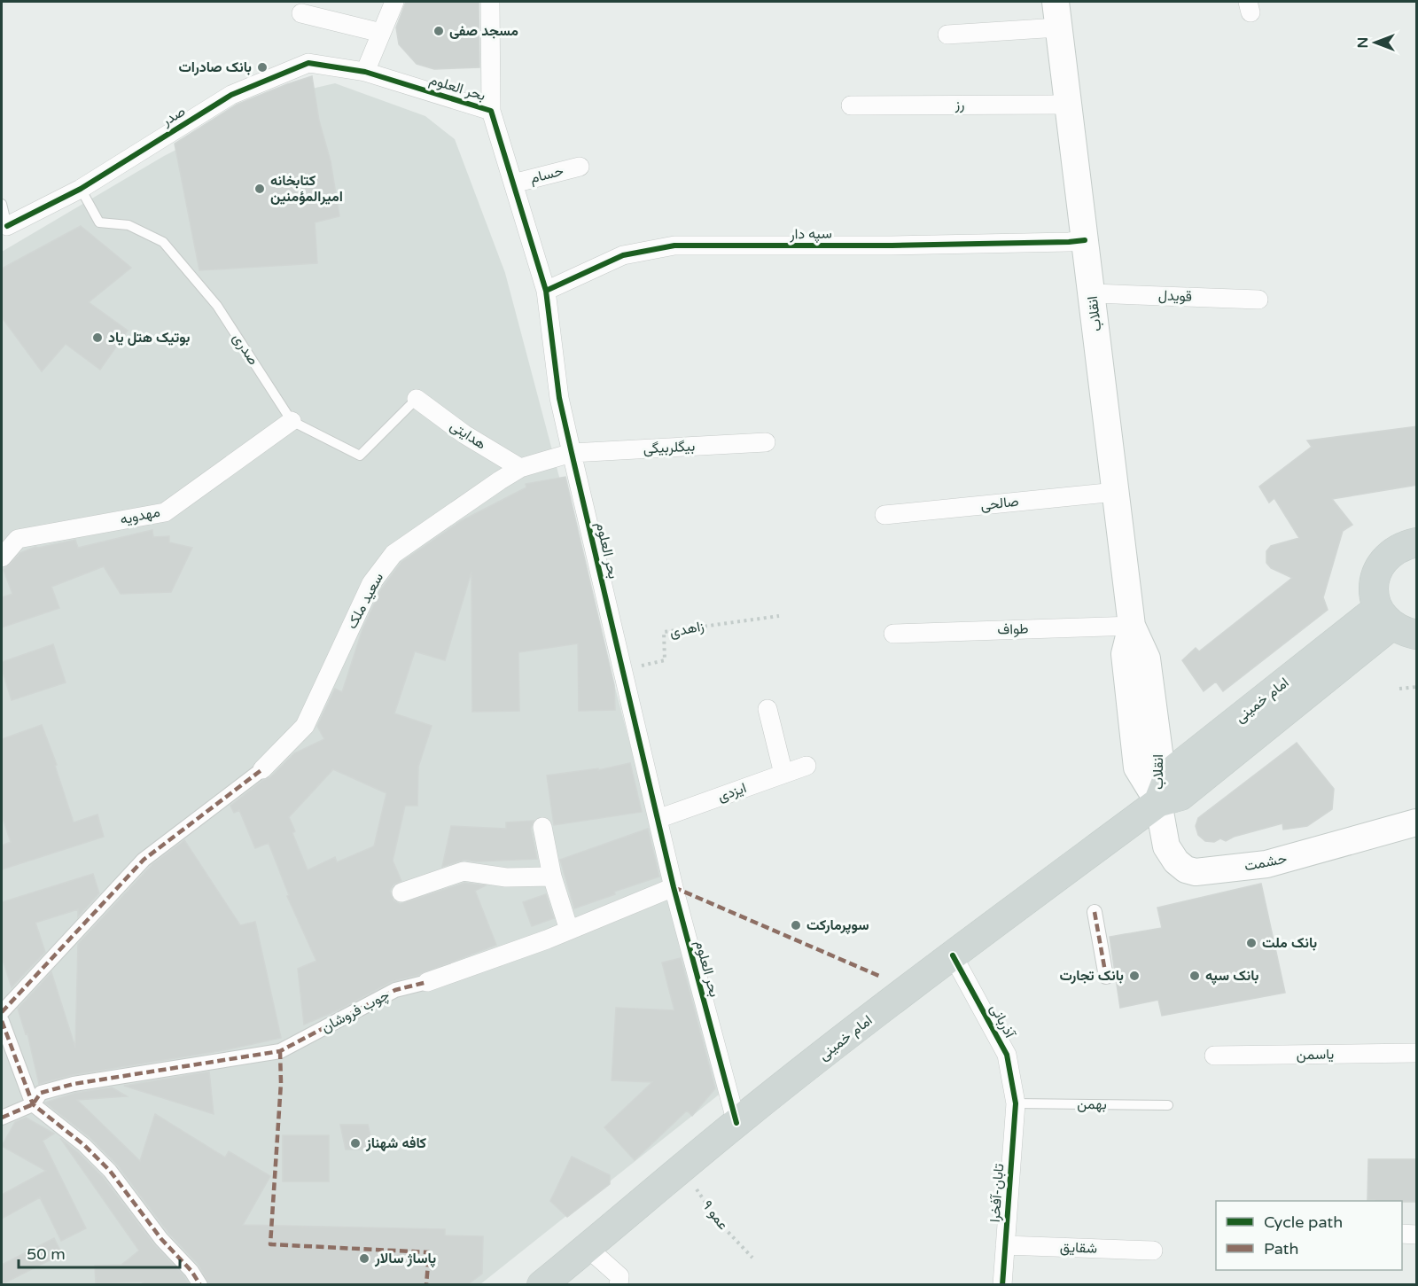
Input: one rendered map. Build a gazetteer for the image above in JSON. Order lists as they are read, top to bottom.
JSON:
{
  "streets": {
    "main road": ["انقلاب", "امام خمینی", "حشمت"],
    "street": [
      "بحر العلوم",
      "رز",
      "صدر",
      "حسام",
      "سپه دار",
      "قویدل",
      "هدایتی",
      "بیگلربیگی",
      "صالحی",
      "مهدویه",
      "سعید ملک",
      "طواف",
      "ایزدی",
      "چوب فروشان",
      "آذربانی",
      "یاسمن",
      "تابان-آفخرا",
      "شقایق"
    ],
    "lane": ["صدری", "بهمن"],
    "path": ["زاهدی", "عمو ۹"]
  },
  "crossings": [
    ["بحر العلوم", "صدر"],
    ["بحر العلوم", "حسام"],
    ["بحر العلوم", "سپه دار"],
    ["بحر العلوم", "بیگلربیگی"],
    ["بحر العلوم", "سعید ملک"],
    ["بحر العلوم", "زاهدی"],
    ["بحر العلوم", "امام خمینی"],
    ["بحر العلوم", "ایزدی"],
    ["بحر العلوم", "چوب فروشان"],
    ["رز", "انقلاب"],
    ["صدر", "صدری"],
    ["سپه دار", "انقلاب"],
    ["قویدل", "انقلاب"],
    ["انقلاب", "صالحی"],
    ["انقلاب", "طواف"],
    ["انقلاب", "امام خمینی"],
    ["انقلاب", "حشمت"],
    ["صدری", "مهدویه"],
    ["هدایتی", "سعید ملک"],
    ["بیگلربیگی", "سعید ملک"],
    ["امام خمینی", "حشمت"],
    ["امام خمینی", "آذربانی"],
    ["امام خمینی", "عمو ۹"],
    ["آذربانی", "بهمن"],
    ["آذربانی", "تابان-آفخرا"],
    ["بهمن", "تابان-آفخرا"],
    ["تابان-آفخرا", "شقایق"]
  ],
  "places": [
    "مسجد صفی",
    "بانک صادرات",
    "کتابخانه امیرالمؤمنین",
    "بوتیک هتل یاد",
    "سوپرمارکت",
    "بانک ملت",
    "بانک تجارت",
    "بانک سپه",
    "کافه شهناز",
    "پاساژ سالار"
  ],
  "legend": ["Cycle path", "Path"],
  "scale_bar": "50 m",
  "north": "left"
}
